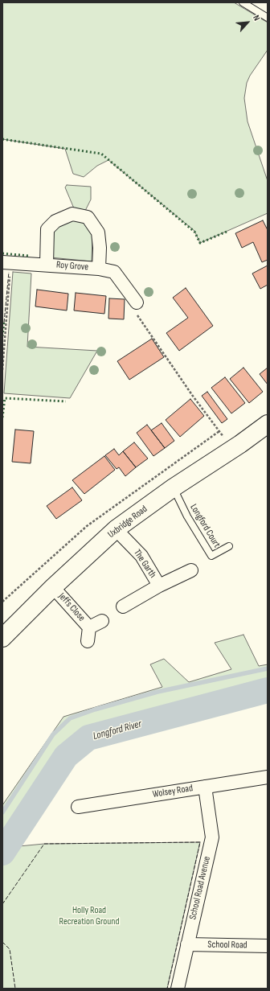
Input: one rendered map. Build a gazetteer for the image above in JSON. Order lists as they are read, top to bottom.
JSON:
{
  "streets": {
    "main road": ["Uxbridge Road"],
    "street": [
      "Roy Grove",
      "The Garth",
      "Jeffs Close",
      "Wolsey Road",
      "School Road Avenue",
      "School Road"
    ],
    "lane": ["Longford Court"]
  },
  "crossings": [
    ["Uxbridge Road", "Longford Court"],
    ["Uxbridge Road", "The Garth"],
    ["Uxbridge Road", "Jeffs Close"],
    ["Wolsey Road", "School Road Avenue"],
    ["School Road Avenue", "School Road"]
  ],
  "water": ["Longford River"],
  "parks": ["Holly Road Recreation Ground"],
  "north": "top right"
}
